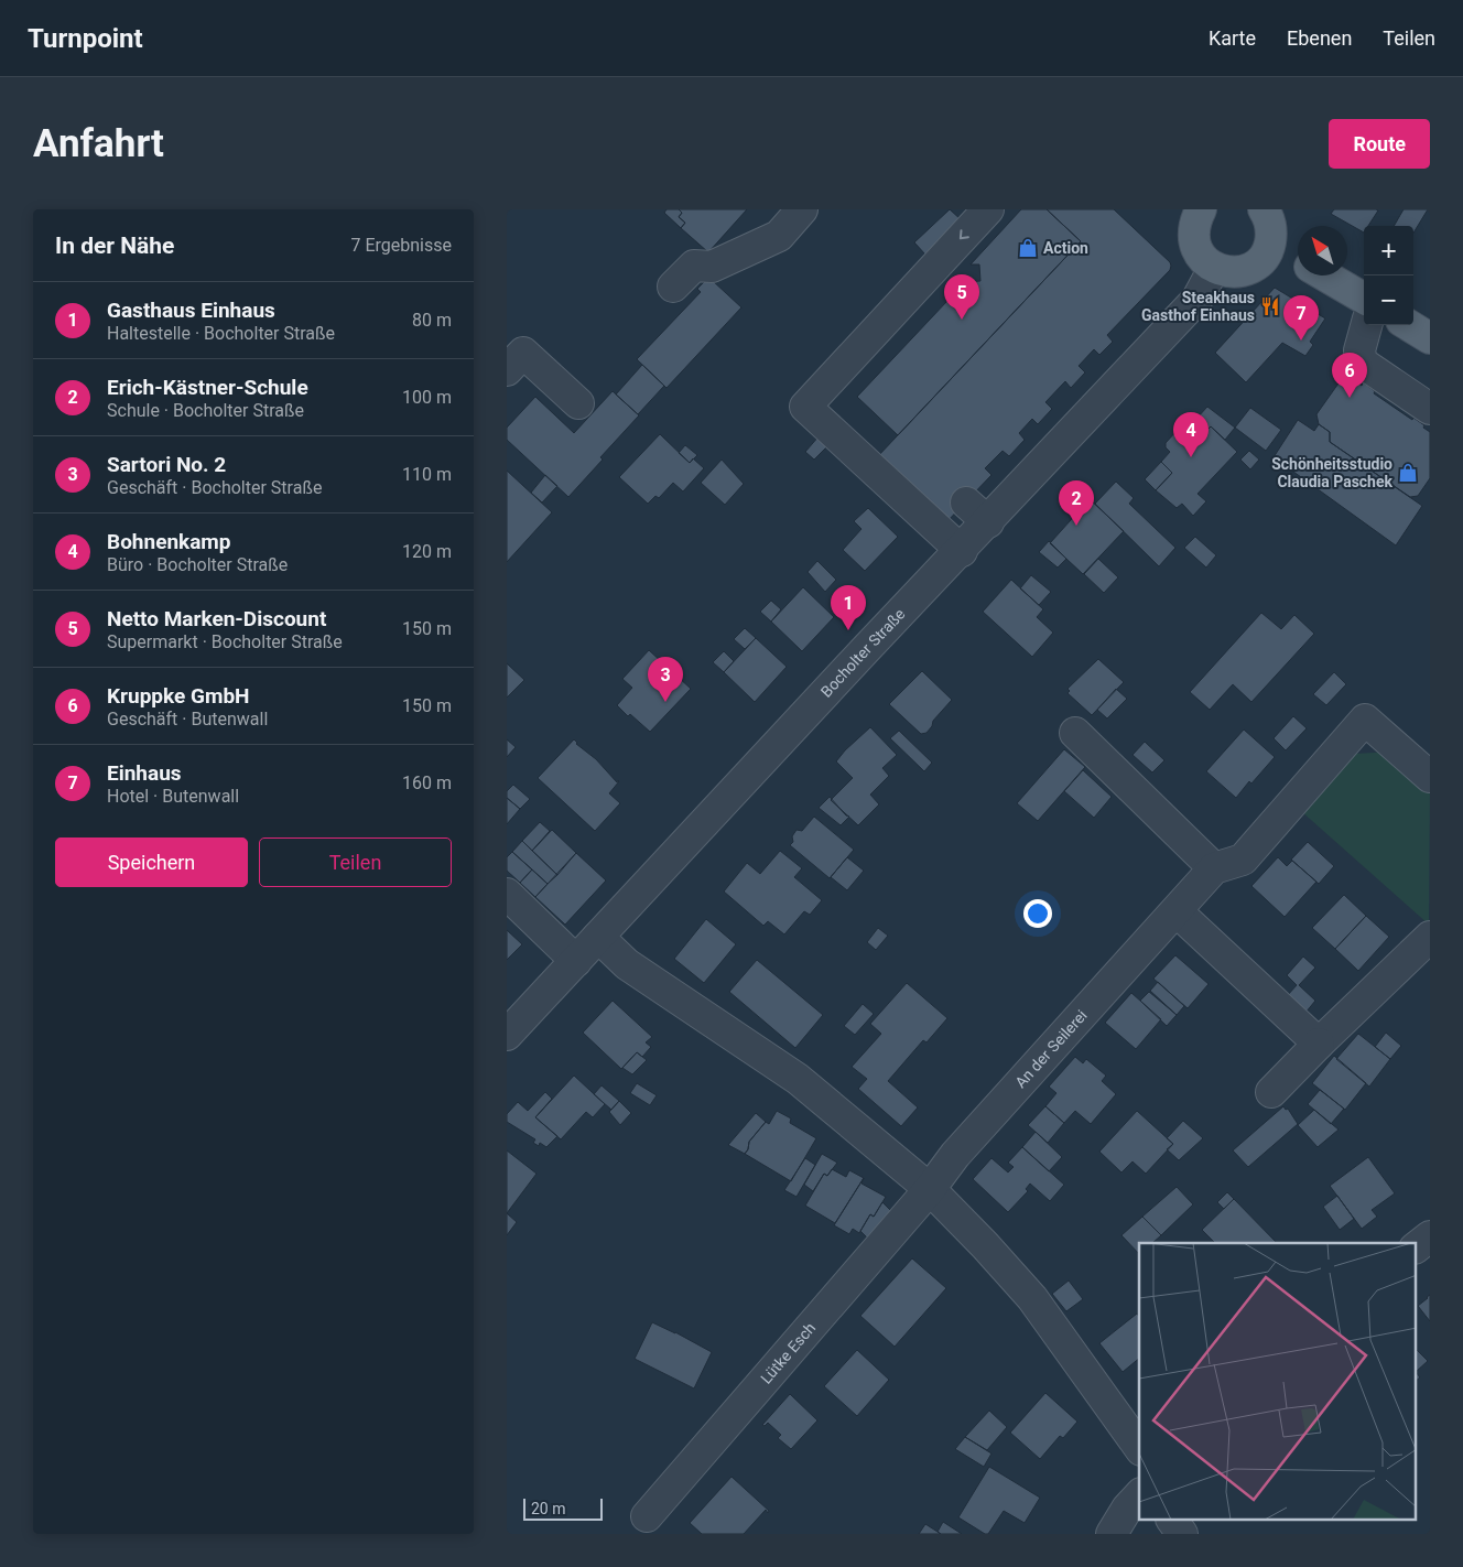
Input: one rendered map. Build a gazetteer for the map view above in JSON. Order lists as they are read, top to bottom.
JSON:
{
  "streets": {
    "street": ["Bocholter Straße", "An der Seilerei", "Lütke Esch"]
  },
  "crossings": [
    ["An der Seilerei", "Lütke Esch"]
  ],
  "places": {
    "shop": ["Action", "Schönheitsstudio Claudia Paschek"],
    "restaurant": ["Steakhaus Gasthof Einhaus"]
  },
  "scale_bar": "20 m",
  "north": "top left",
  "page": {
    "header": "Turnpoint",
    "nav": ["Karte", "Ebenen", "Teilen"],
    "buttons": [
      "Route",
      ["Speichern", "Teilen"]
    ],
    "title": "Anfahrt",
    "heading": ["In der Nähe", "7 Ergebnisse"],
    "map_buttons": ["+", "−"],
    "pins": [
      "5",
      "7",
      "6",
      "4",
      "2",
      "1",
      "3"
    ],
    "list": [
      {
        "mark": "1",
        "name": "Gasthaus Einhaus",
        "note": "Haltestelle · Bocholter Straße",
        "value": "80 m"
      },
      {
        "mark": "2",
        "name": "Erich-Kästner-Schule",
        "note": "Schule · Bocholter Straße",
        "value": "100 m"
      },
      {
        "mark": "3",
        "name": "Sartori No. 2",
        "note": "Geschäft · Bocholter Straße",
        "value": "110 m"
      },
      {
        "mark": "4",
        "name": "Bohnenkamp",
        "note": "Büro · Bocholter Straße",
        "value": "120 m"
      },
      {
        "mark": "5",
        "name": "Netto Marken-Discount",
        "note": "Supermarkt · Bocholter Straße",
        "value": "150 m"
      },
      {
        "mark": "6",
        "name": "Kruppke GmbH",
        "note": "Geschäft · Butenwall",
        "value": "150 m"
      },
      {
        "mark": "7",
        "name": "Einhaus",
        "note": "Hotel · Butenwall",
        "value": "160 m"
      }
    ],
    "scale": "20 m"
  }
}
